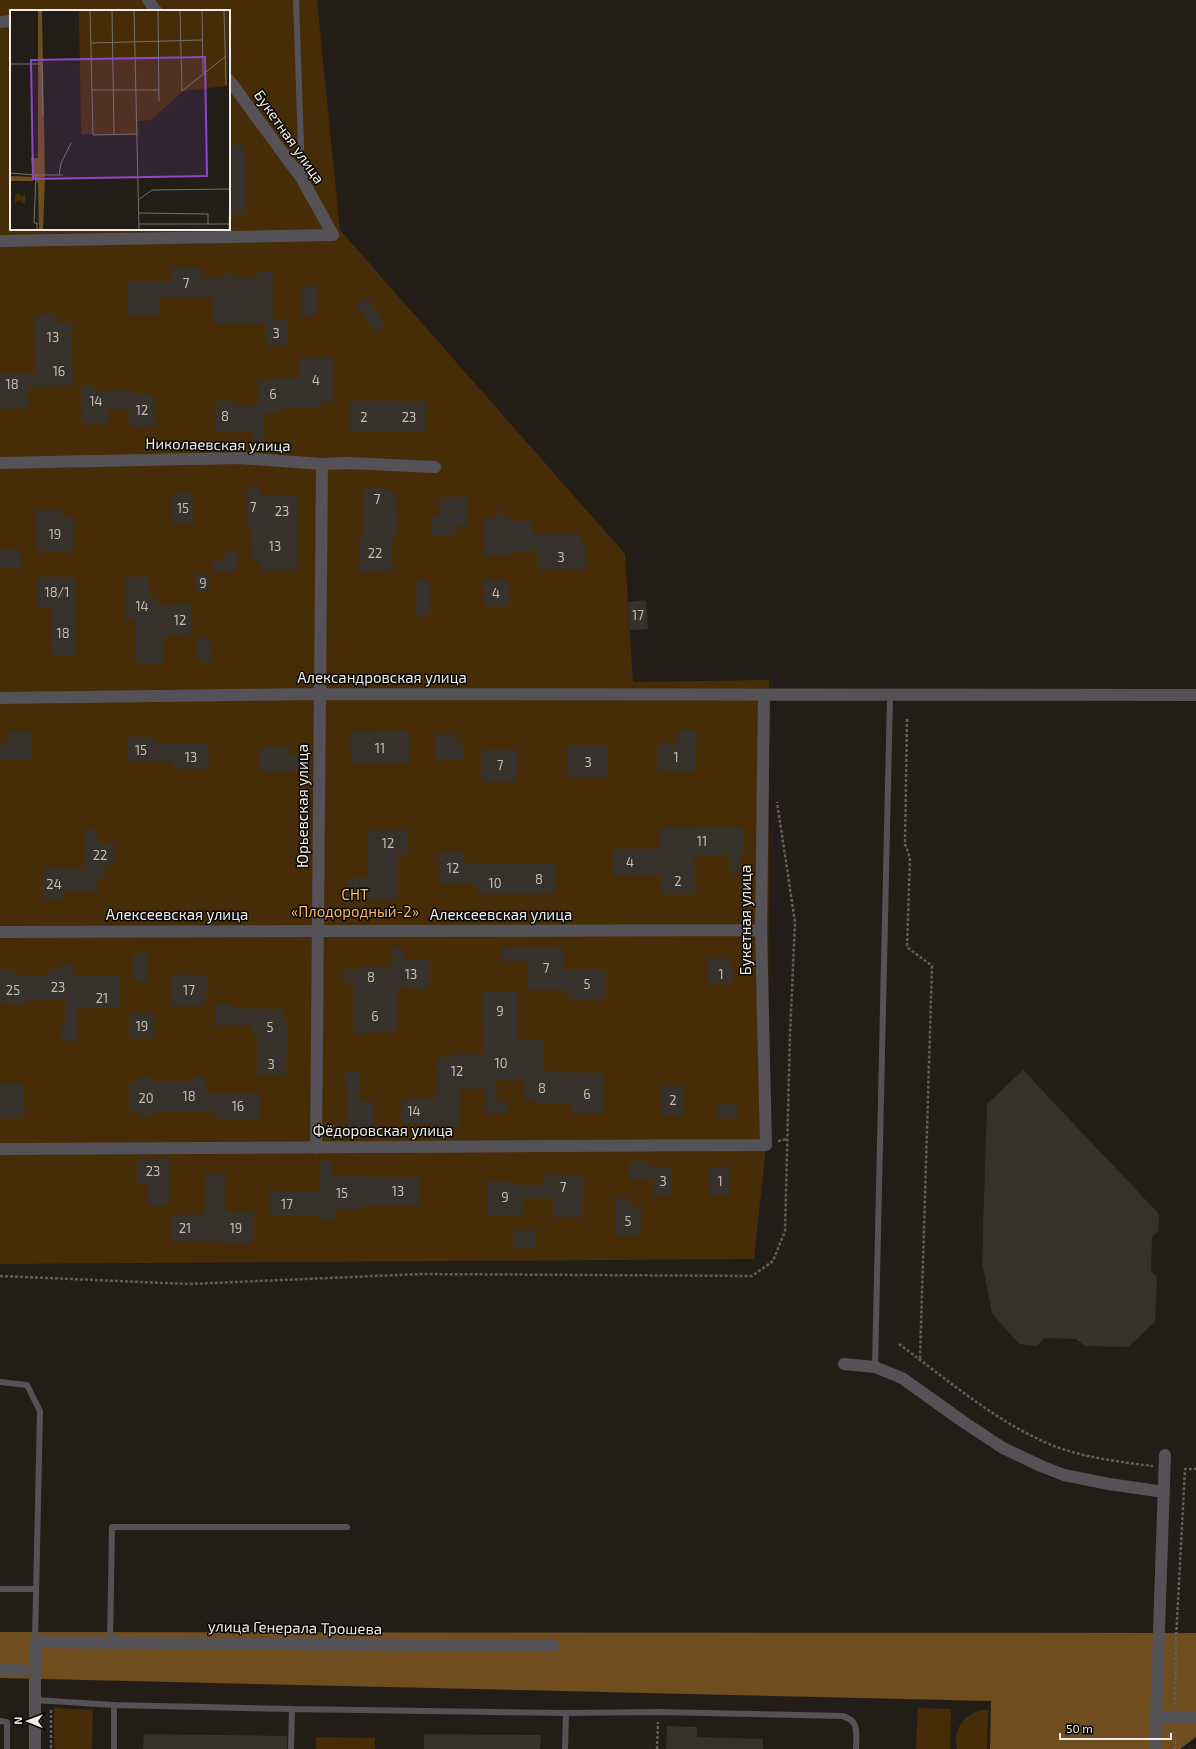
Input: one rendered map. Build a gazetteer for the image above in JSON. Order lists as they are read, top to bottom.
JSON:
{
  "streets": {
    "street": [
      "Букетная улица",
      "Николаевская улица",
      "Александровская улица",
      "Юрьевская улица",
      "Алексеевская улица",
      "Фёдоровская улица",
      "улица Генерала Трошева"
    ]
  },
  "crossings": [
    ["Букетная улица", "Александровская улица"],
    ["Букетная улица", "Алексеевская улица"],
    ["Букетная улица", "Фёдоровская улица"],
    ["Николаевская улица", "Юрьевская улица"],
    ["Александровская улица", "Юрьевская улица"],
    ["Юрьевская улица", "Алексеевская улица"],
    ["Юрьевская улица", "Фёдоровская улица"]
  ],
  "parks": ["СНТ «Плодородный-2»"],
  "house_numbers": [
    "7",
    "3",
    "13",
    "16",
    "4",
    "18",
    "6",
    "14",
    "12",
    "8",
    "2",
    "23",
    "7",
    "7",
    "15",
    "23",
    "19",
    "13",
    "22",
    "3",
    "9",
    "18/1",
    "4",
    "14",
    "17",
    "12",
    "18",
    "11",
    "15",
    "13",
    "1",
    "3",
    "7",
    "11",
    "12",
    "22",
    "4",
    "12",
    "8",
    "2",
    "10",
    "24",
    "7",
    "13",
    "1",
    "8",
    "5",
    "23",
    "25",
    "17",
    "21",
    "9",
    "6",
    "19",
    "5",
    "10",
    "3",
    "12",
    "8",
    "6",
    "18",
    "20",
    "2",
    "16",
    "14",
    "23",
    "3",
    "1",
    "7",
    "13",
    "15",
    "9",
    "17",
    "5",
    "21",
    "19"
  ],
  "scale_bar": "50 m",
  "north": "left"
}
